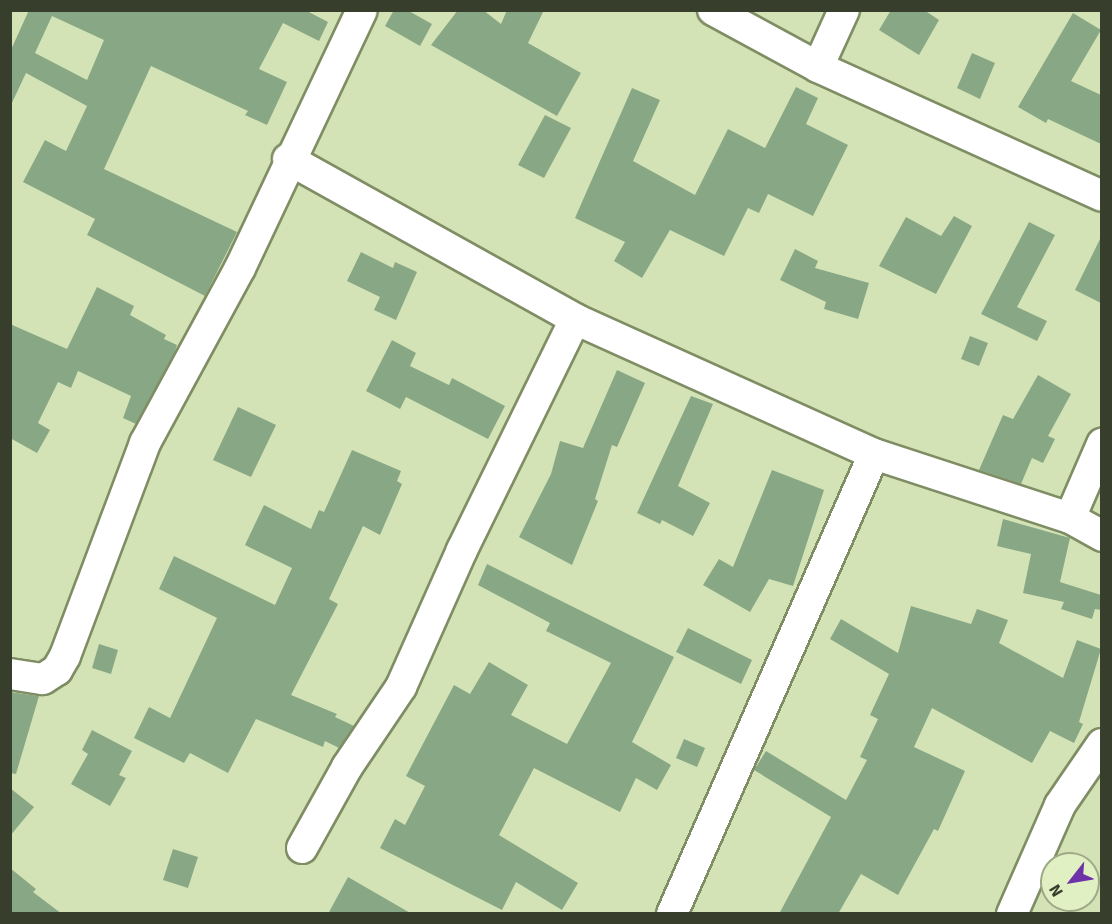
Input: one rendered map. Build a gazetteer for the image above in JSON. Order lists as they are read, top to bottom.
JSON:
{
  "north": "bottom left"
}
